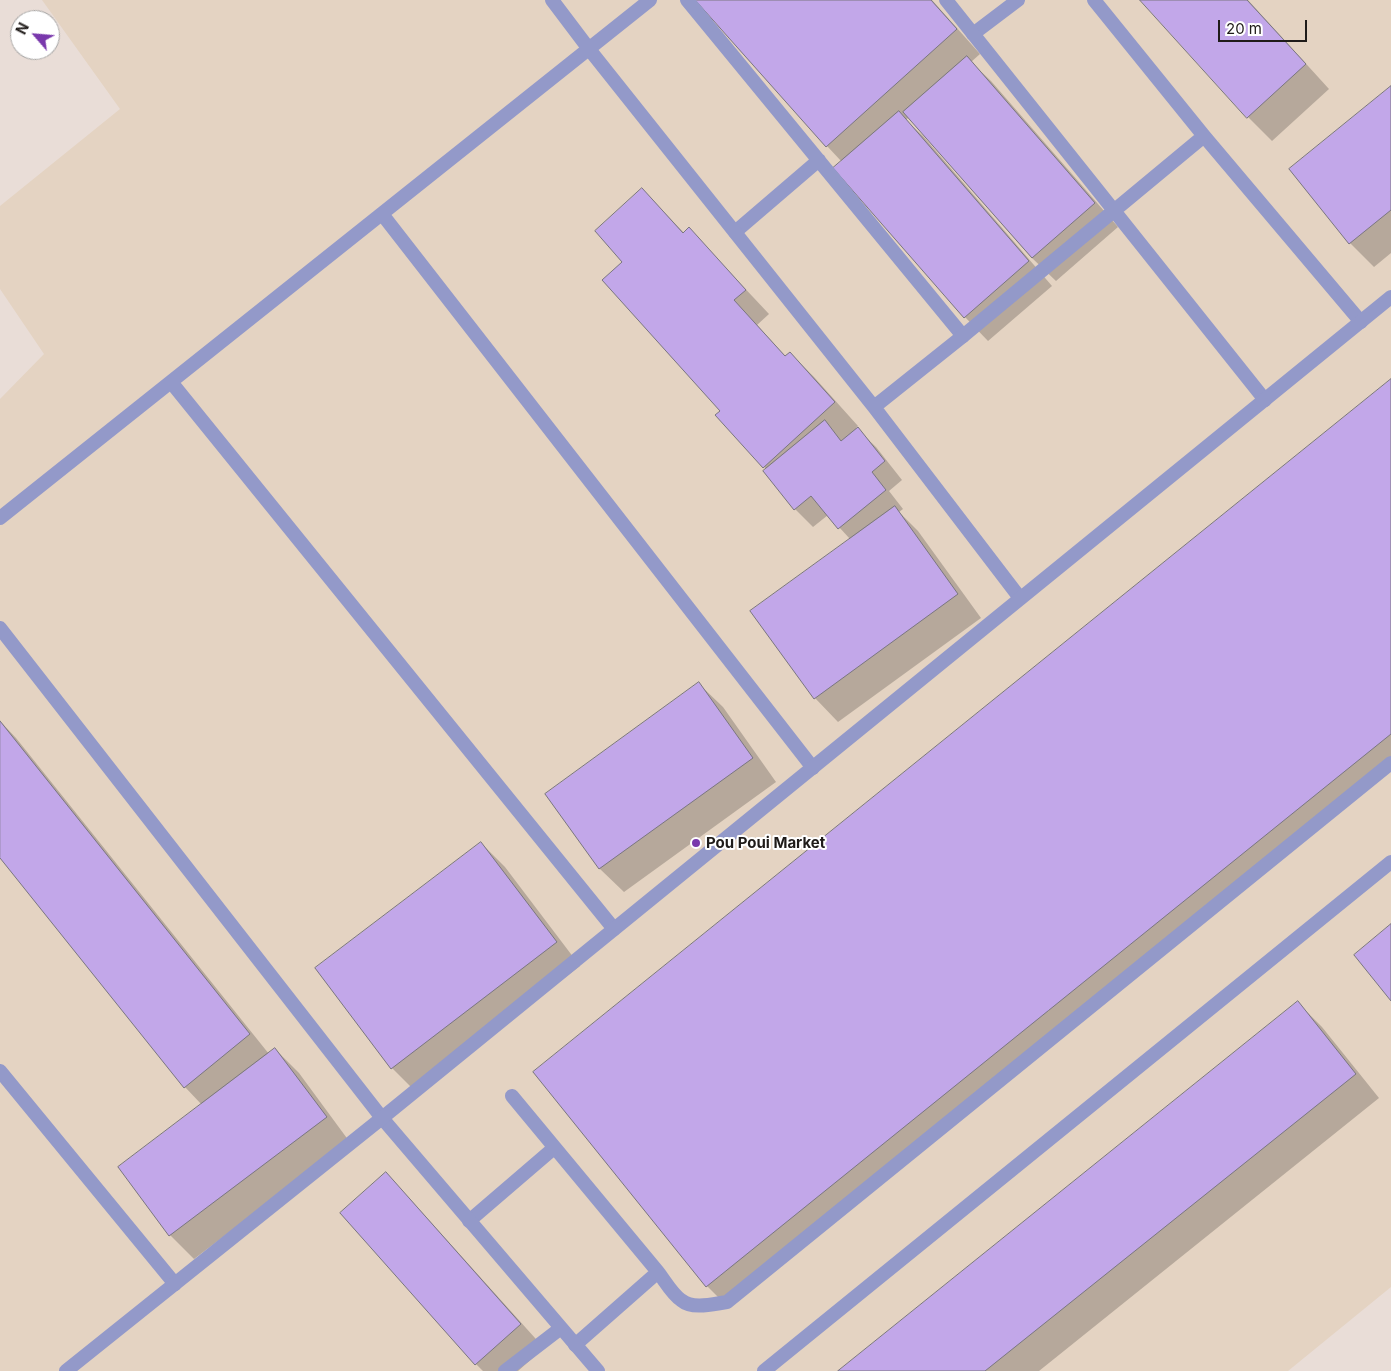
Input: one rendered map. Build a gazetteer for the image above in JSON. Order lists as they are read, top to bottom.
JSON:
{
  "places": ["Pou Poui Market"],
  "scale_bar": "20 m",
  "north": "top left"
}
